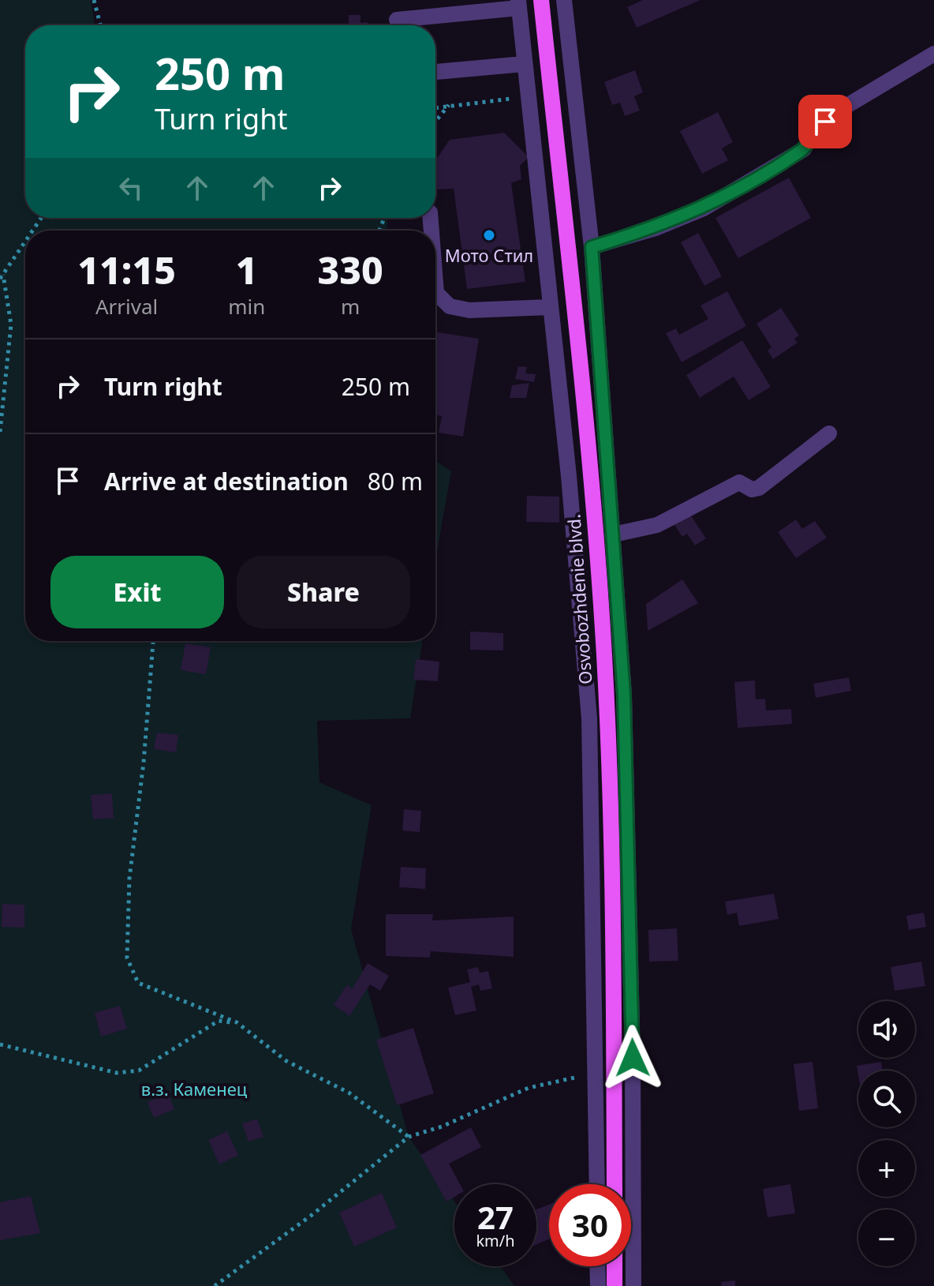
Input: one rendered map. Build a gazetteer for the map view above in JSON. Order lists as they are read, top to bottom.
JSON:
{
  "streets": {
    "main road": ["Osvobozhdenie blvd."]
  },
  "parks": ["в.з. Каменец"],
  "places": ["Мото Стил"],
  "page": {
    "turn": ["250 m", "Turn right"],
    "eta": [
      "11:15",
      "Arrival",
      "1",
      "min",
      "330",
      "m"
    ],
    "list": [
      {
        "name": "Turn right",
        "value": "250 m"
      },
      {
        "name": "Arrive at destination",
        "value": "80 m"
      }
    ],
    "buttons": ["Exit", "Share"],
    "map_buttons": ["+", "−"],
    "speed": "27 km/h",
    "limit": "30"
  }
}
